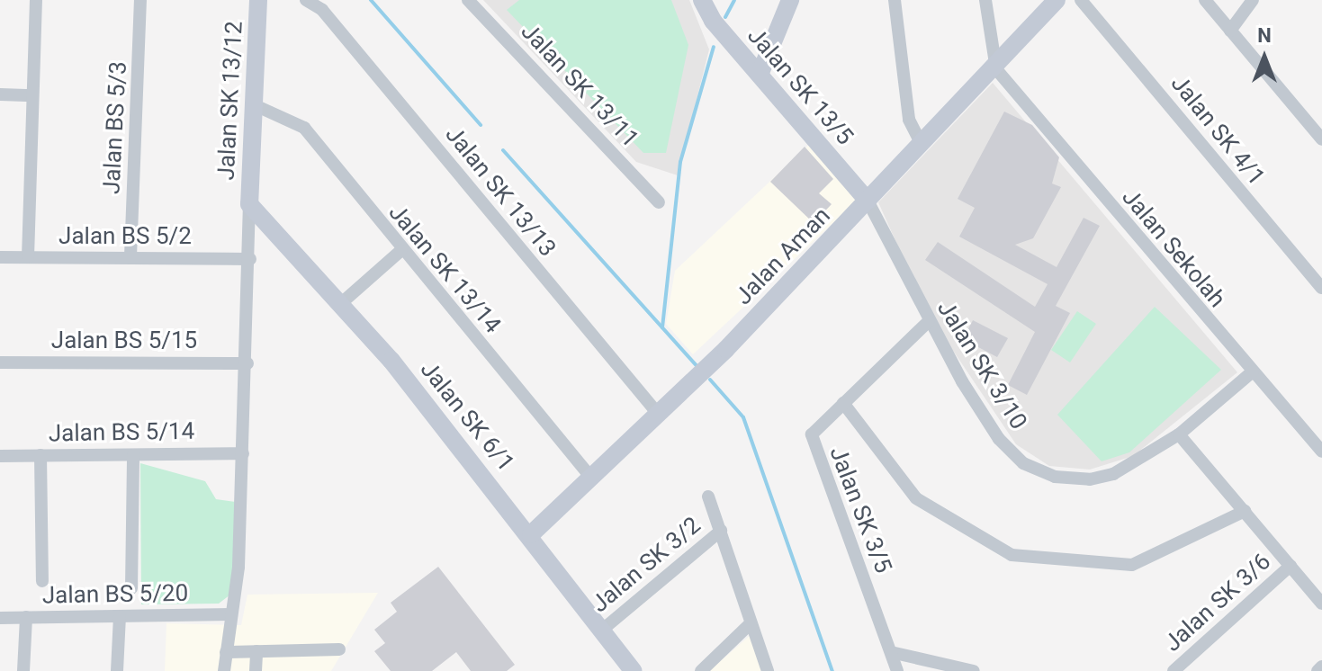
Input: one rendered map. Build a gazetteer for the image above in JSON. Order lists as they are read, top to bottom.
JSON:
{
  "streets": {
    "street": [
      "Jalan SK 13/11",
      "Jalan SK 13/5",
      "Jalan SK 13/12",
      "Jalan BS 5/3",
      "Jalan SK 4/1",
      "Jalan SK 13/13",
      "Jalan BS 5/2",
      "Jalan Sekolah",
      "Jalan Aman",
      "Jalan SK 13/14",
      "Jalan BS 5/15",
      "Jalan SK 3/10",
      "Jalan SK 6/1",
      "Jalan BS 5/14",
      "Jalan SK 3/5",
      "Jalan SK 3/2",
      "Jalan BS 5/20",
      "Jalan SK 3/6"
    ]
  },
  "crossings": [
    ["Jalan SK 13/5", "Jalan Aman"],
    ["Jalan SK 13/5", "Jalan SK 3/10"],
    ["Jalan SK 13/12", "Jalan SK 13/14"],
    ["Jalan SK 13/12", "Jalan SK 6/1"],
    ["Jalan BS 5/3", "Jalan BS 5/2"],
    ["Jalan SK 13/13", "Jalan Aman"],
    ["Jalan Sekolah", "Jalan Aman"],
    ["Jalan Sekolah", "Jalan SK 3/10"],
    ["Jalan Aman", "Jalan SK 13/14"],
    ["Jalan Aman", "Jalan SK 3/10"],
    ["Jalan Aman", "Jalan SK 6/1"],
    ["Jalan SK 3/10", "Jalan SK 3/5"],
    ["Jalan SK 6/1", "Jalan SK 3/2"]
  ],
  "north": "top"
}
